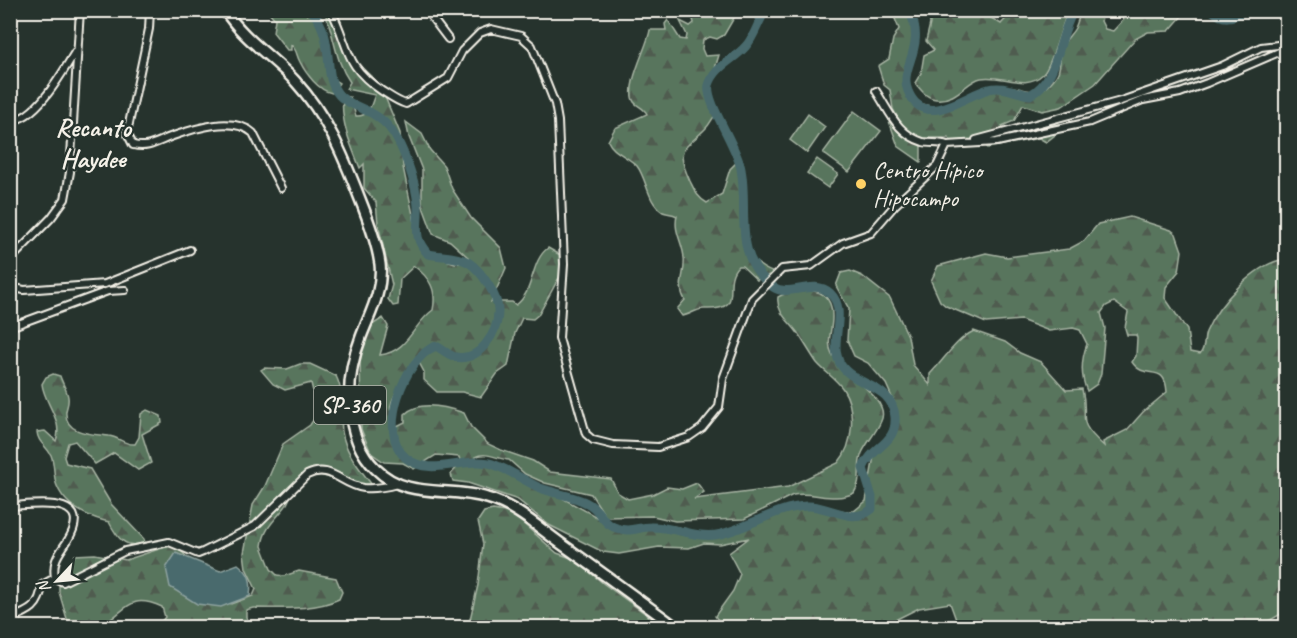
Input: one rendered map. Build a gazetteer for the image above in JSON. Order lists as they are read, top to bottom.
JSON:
{
  "streets": {
    "main road": ["SP-360"]
  },
  "districts": ["Recanto Haydee"],
  "places": ["Centro Hípico Hipocampo"],
  "north": "bottom left"
}
